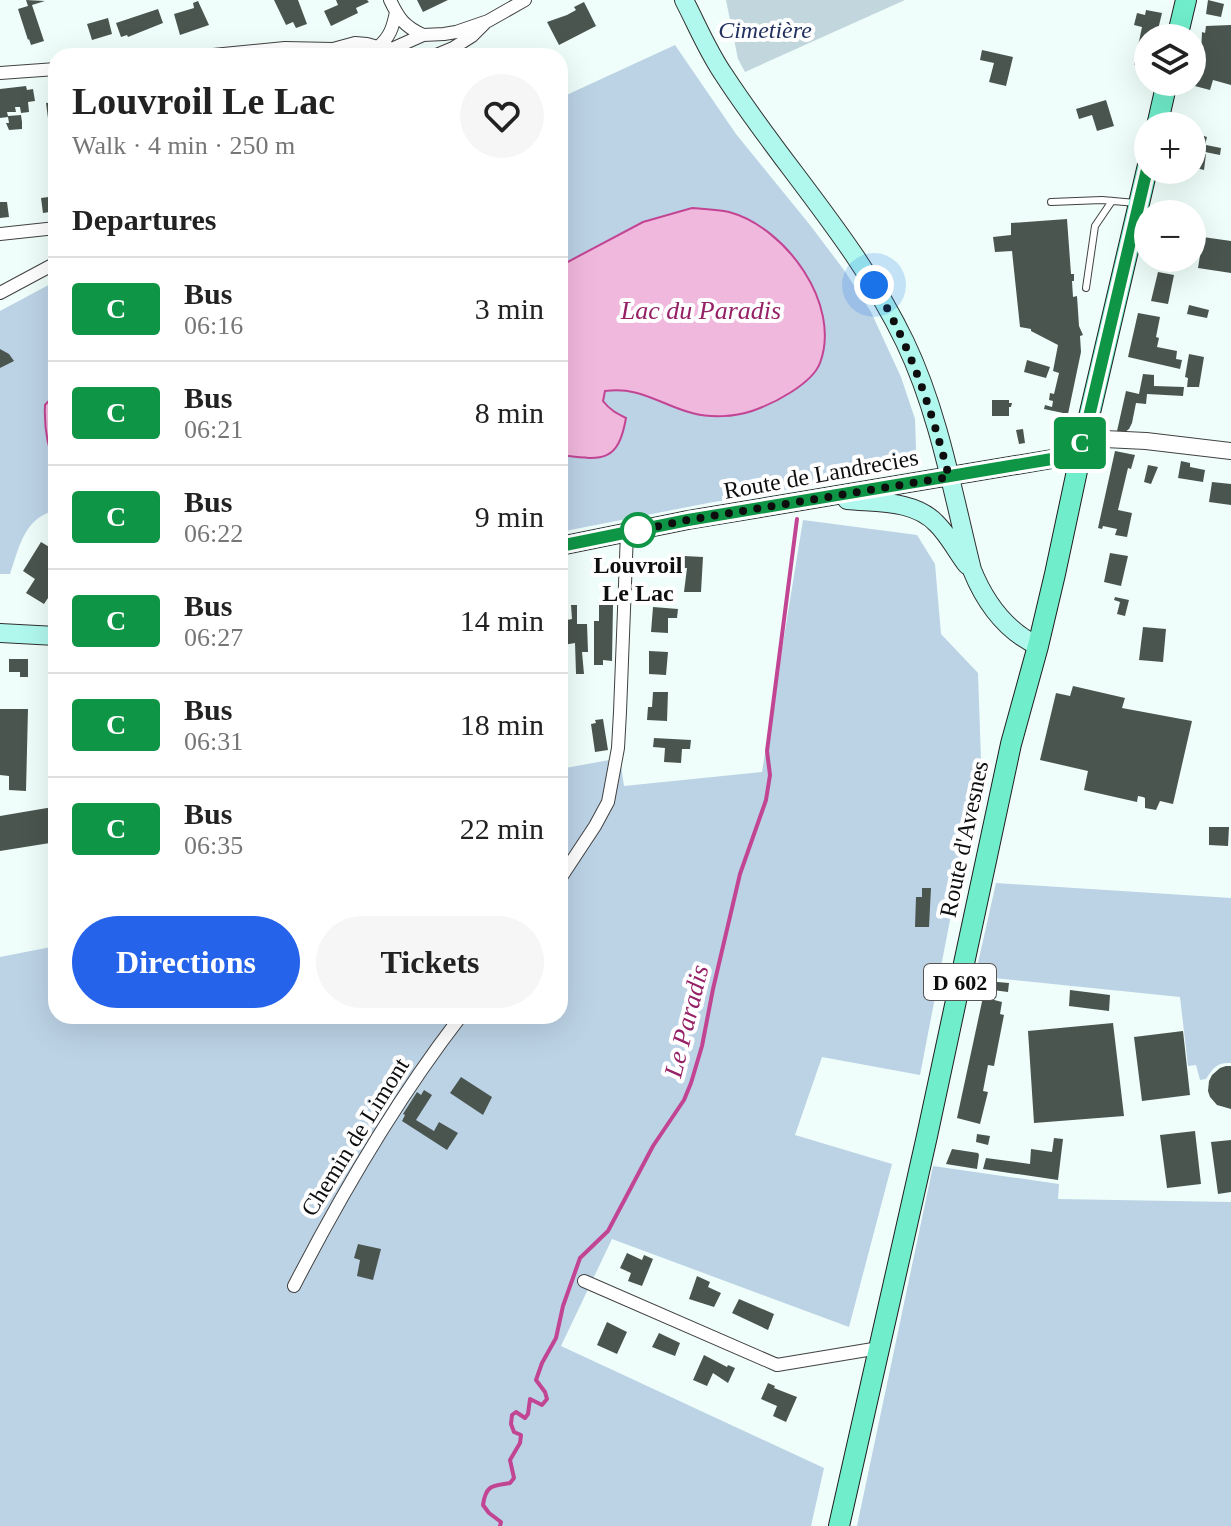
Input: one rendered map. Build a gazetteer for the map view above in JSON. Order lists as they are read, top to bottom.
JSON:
{
  "streets": {
    "main road": ["Route de Landrecies", "Route d'Avesnes", "D 602"],
    "street": ["Chemin de Limont"]
  },
  "crossings": [
    ["Route de Landrecies", "Route d'Avesnes"]
  ],
  "water": ["Lac du Paradis", "Le Paradis"],
  "parks": ["Cimetière"],
  "places": ["Louvroil Le Lac"],
  "lines": ["bus line C"],
  "page": {
    "on_map": "C",
    "map_buttons": ["+", "−"],
    "heading": [
      ["Louvroil Le Lac", "Walk · 4 min · 250 m"],
      "Departures"
    ],
    "list": [
      {
        "mark": "C",
        "name": "Bus",
        "note": "06:16",
        "value": "3 min"
      },
      {
        "mark": "C",
        "name": "Bus",
        "note": "06:21",
        "value": "8 min"
      },
      {
        "mark": "C",
        "name": "Bus",
        "note": "06:22",
        "value": "9 min"
      },
      {
        "mark": "C",
        "name": "Bus",
        "note": "06:27",
        "value": "14 min"
      },
      {
        "mark": "C",
        "name": "Bus",
        "note": "06:31",
        "value": "18 min"
      },
      {
        "mark": "C",
        "name": "Bus",
        "note": "06:35",
        "value": "22 min"
      }
    ],
    "buttons": ["Directions", "Tickets"]
  }
}
